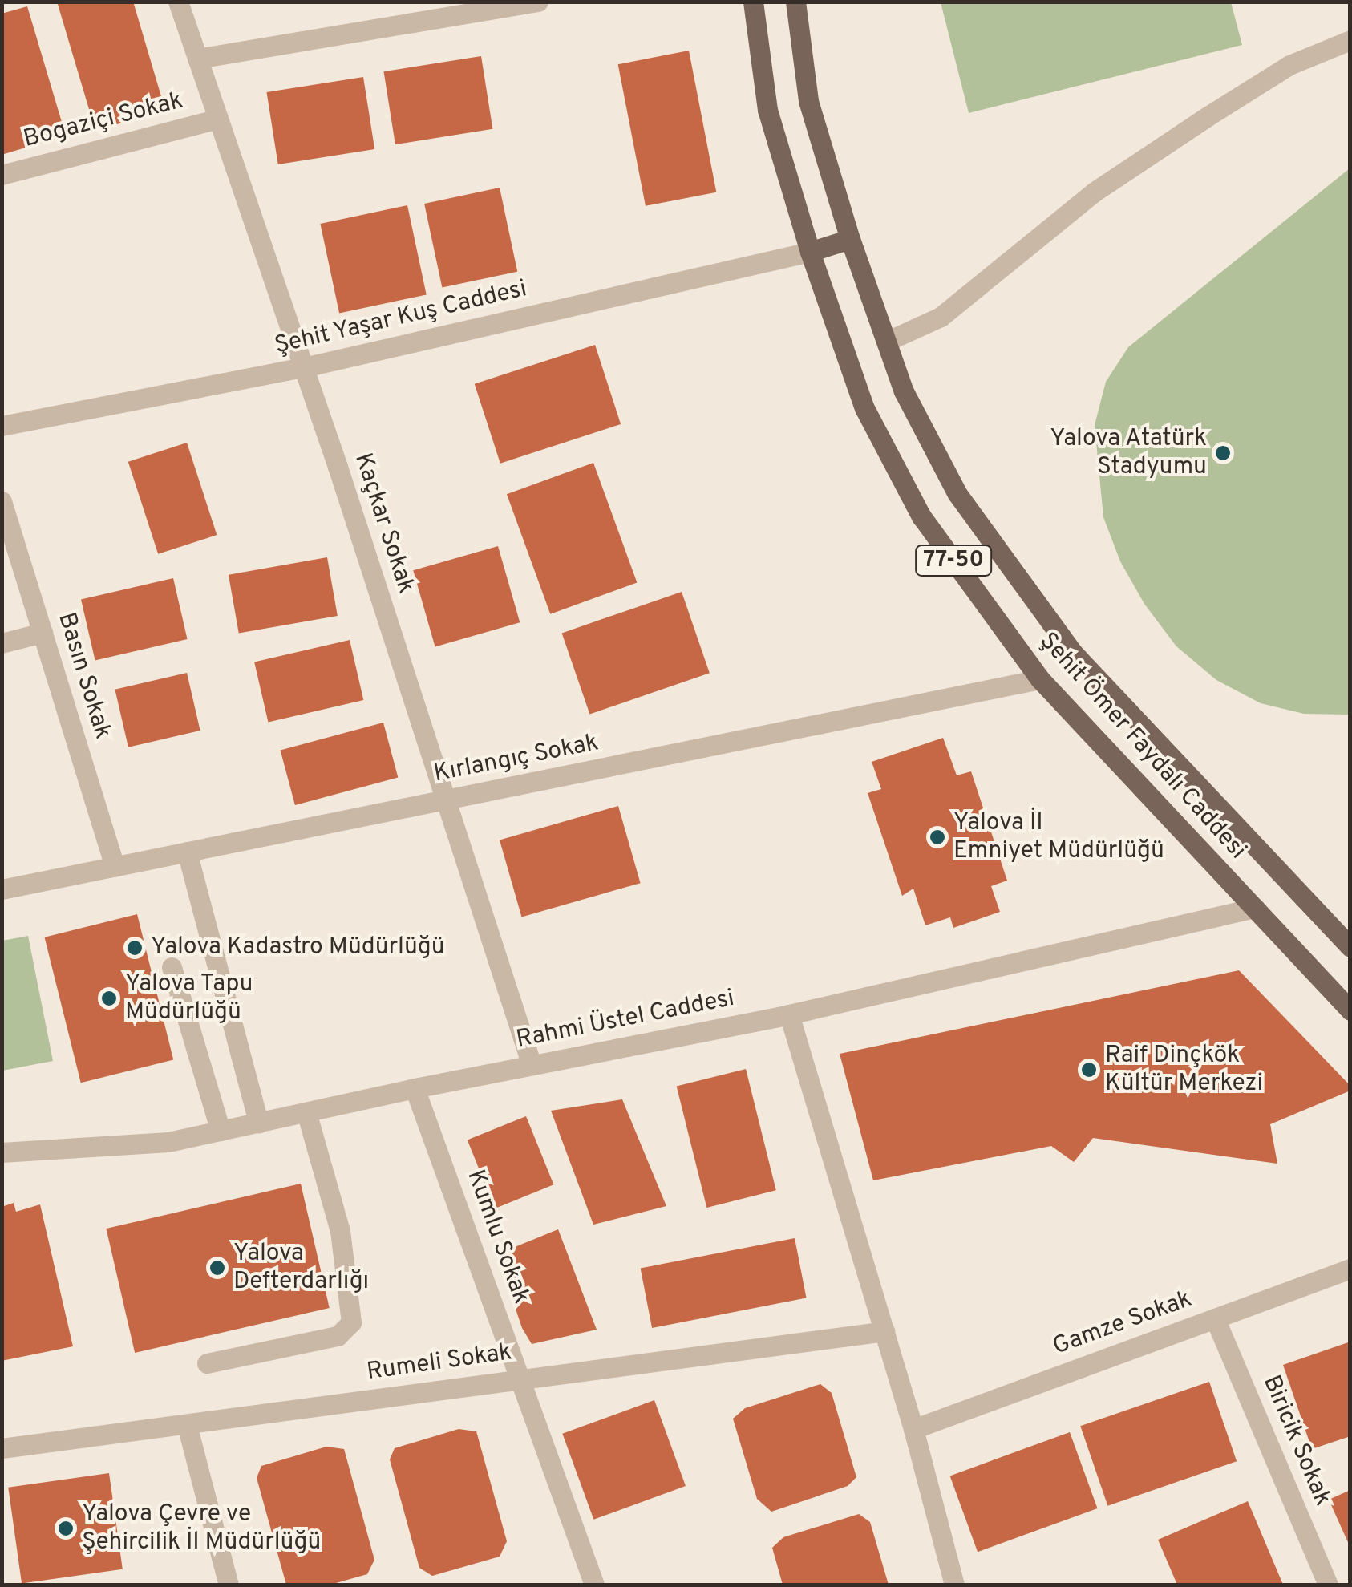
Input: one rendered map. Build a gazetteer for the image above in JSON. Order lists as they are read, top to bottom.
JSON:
{
  "streets": {
    "main road": ["77-50", "Şehit Ömer Faydalı Caddesi"],
    "street": [
      "Bogaziçi Sokak",
      "Şehit Yaşar Kuş Caddesi",
      "Kaçkar Sokak",
      "Basın Sokak",
      "Kırlangıç Sokak",
      "Rahmi Üstel Caddesi",
      "Kumlu Sokak",
      "Gamze Sokak",
      "Rumeli Sokak",
      "Biricik Sokak"
    ]
  },
  "crossings": [
    ["Bogaziçi Sokak", "Kaçkar Sokak"],
    ["Şehit Yaşar Kuş Caddesi", "Kaçkar Sokak"],
    ["Şehit Yaşar Kuş Caddesi", "Şehit Ömer Faydalı Caddesi"],
    ["Kaçkar Sokak", "Kırlangıç Sokak"],
    ["Kaçkar Sokak", "Rahmi Üstel Caddesi"],
    ["Basın Sokak", "Kırlangıç Sokak"],
    ["Şehit Ömer Faydalı Caddesi", "Kırlangıç Sokak"],
    ["Şehit Ömer Faydalı Caddesi", "Rahmi Üstel Caddesi"],
    ["Rahmi Üstel Caddesi", "Kumlu Sokak"],
    ["Kumlu Sokak", "Rumeli Sokak"],
    ["Gamze Sokak", "Biricik Sokak"]
  ],
  "places": [
    "Yalova Atatürk Stadyumu",
    "Yalova İl Emniyet Müdürlüğü",
    "Yalova Kadastro Müdürlüğü",
    "Yalova Tapu Müdürlüğü",
    "Raif Dinçkök Kültür Merkezi",
    "Yalova Defterdarlığı",
    "Yalova Çevre ve Şehircilik İl Müdürlüğü"
  ]
}
